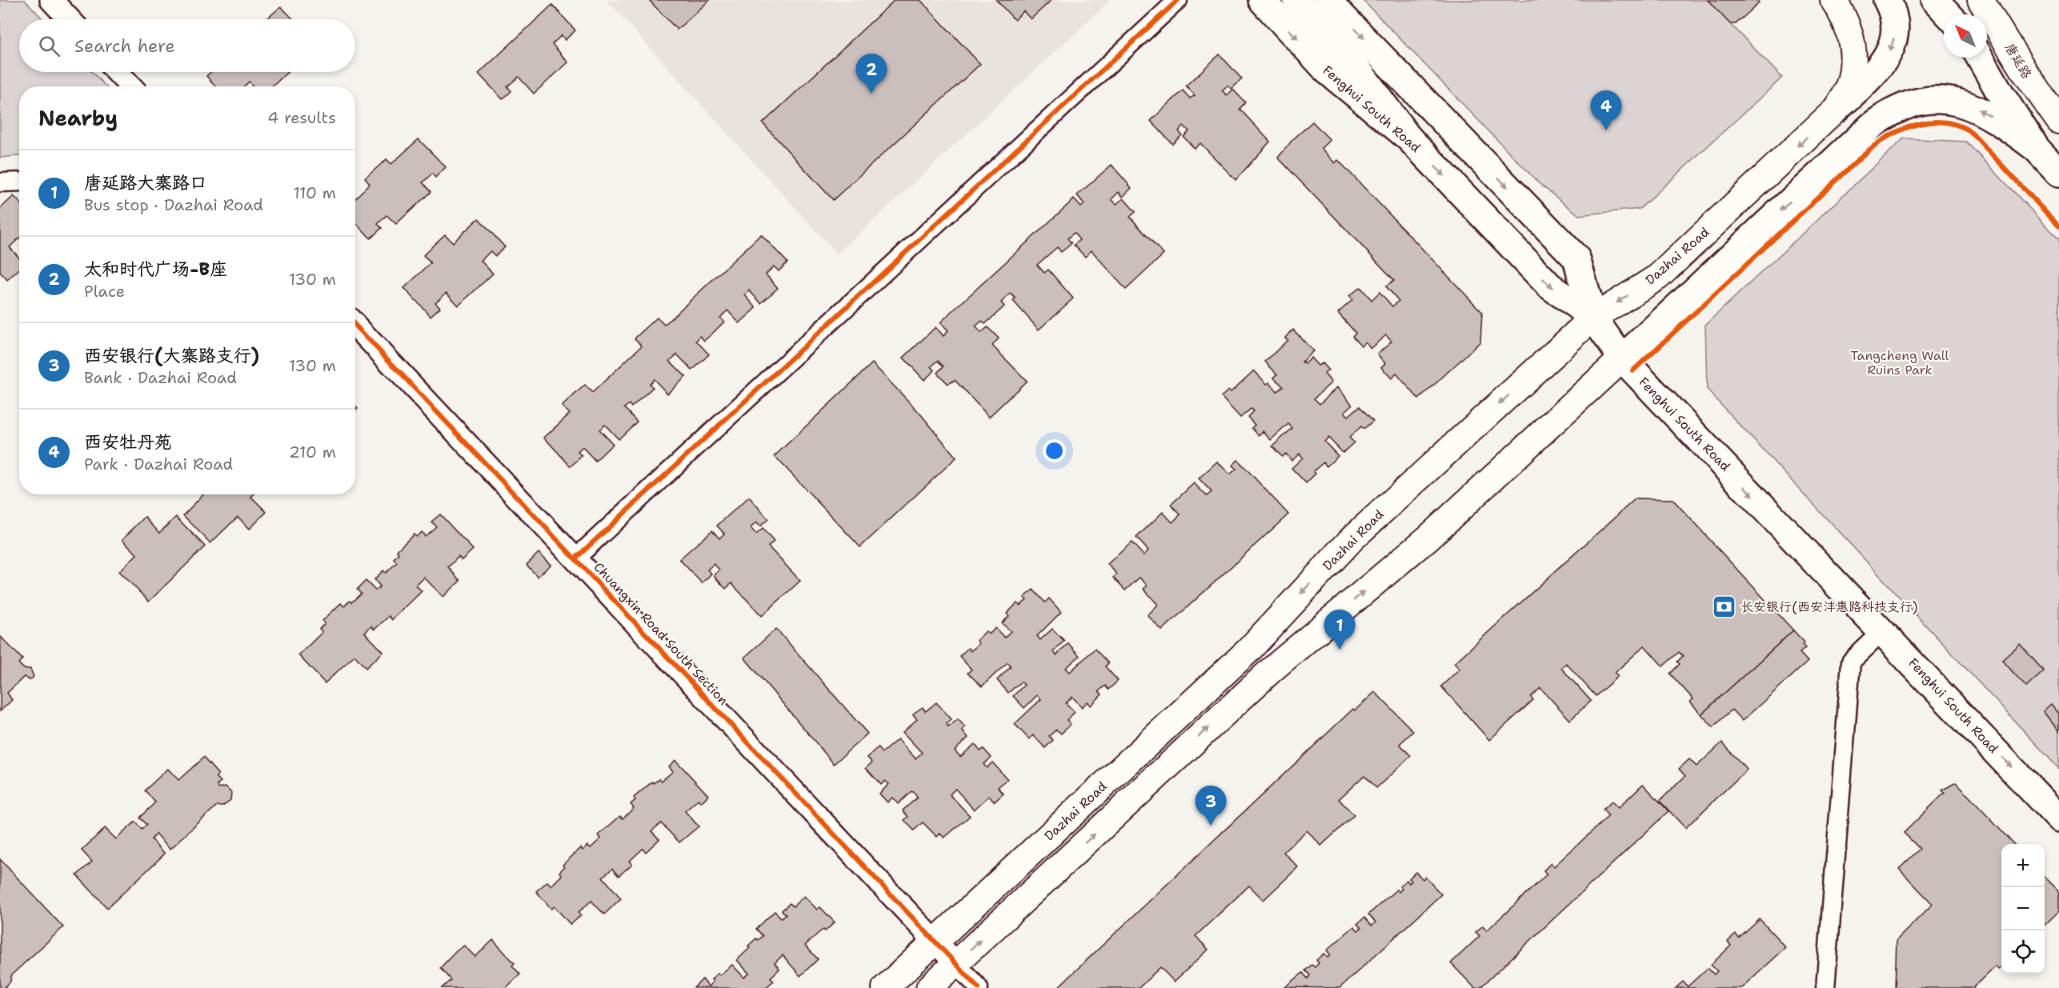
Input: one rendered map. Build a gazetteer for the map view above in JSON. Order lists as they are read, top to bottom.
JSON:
{
  "streets": {
    "main road": ["唐延路", "Fenghui South Road", "Dazhai Road"],
    "street": ["Chuangxin Road South Section"]
  },
  "crossings": [
    ["Fenghui South Road", "Dazhai Road"],
    ["Dazhai Road", "Chuangxin Road South Section"]
  ],
  "parks": ["Tangcheng Wall Ruins Park"],
  "places": {
    "bank": ["长安银行(西安沣惠路科技支行)"]
  },
  "north": "top left",
  "page": {
    "search": "Search here",
    "pins": [
      "2",
      "4",
      "1",
      "3"
    ],
    "heading": ["Nearby", "4 results"],
    "list": [
      {
        "mark": "1",
        "name": "唐延路大寨路口",
        "note": "Bus stop · Dazhai Road",
        "value": "110 m"
      },
      {
        "mark": "2",
        "name": "太和时代广场-B座",
        "note": "Place",
        "value": "130 m"
      },
      {
        "mark": "3",
        "name": "西安银行(大寨路支行)",
        "note": "Bank · Dazhai Road",
        "value": "130 m"
      },
      {
        "mark": "4",
        "name": "西安牡丹苑",
        "note": "Park · Dazhai Road",
        "value": "210 m"
      }
    ],
    "map_buttons": ["+", "−"]
  }
}
